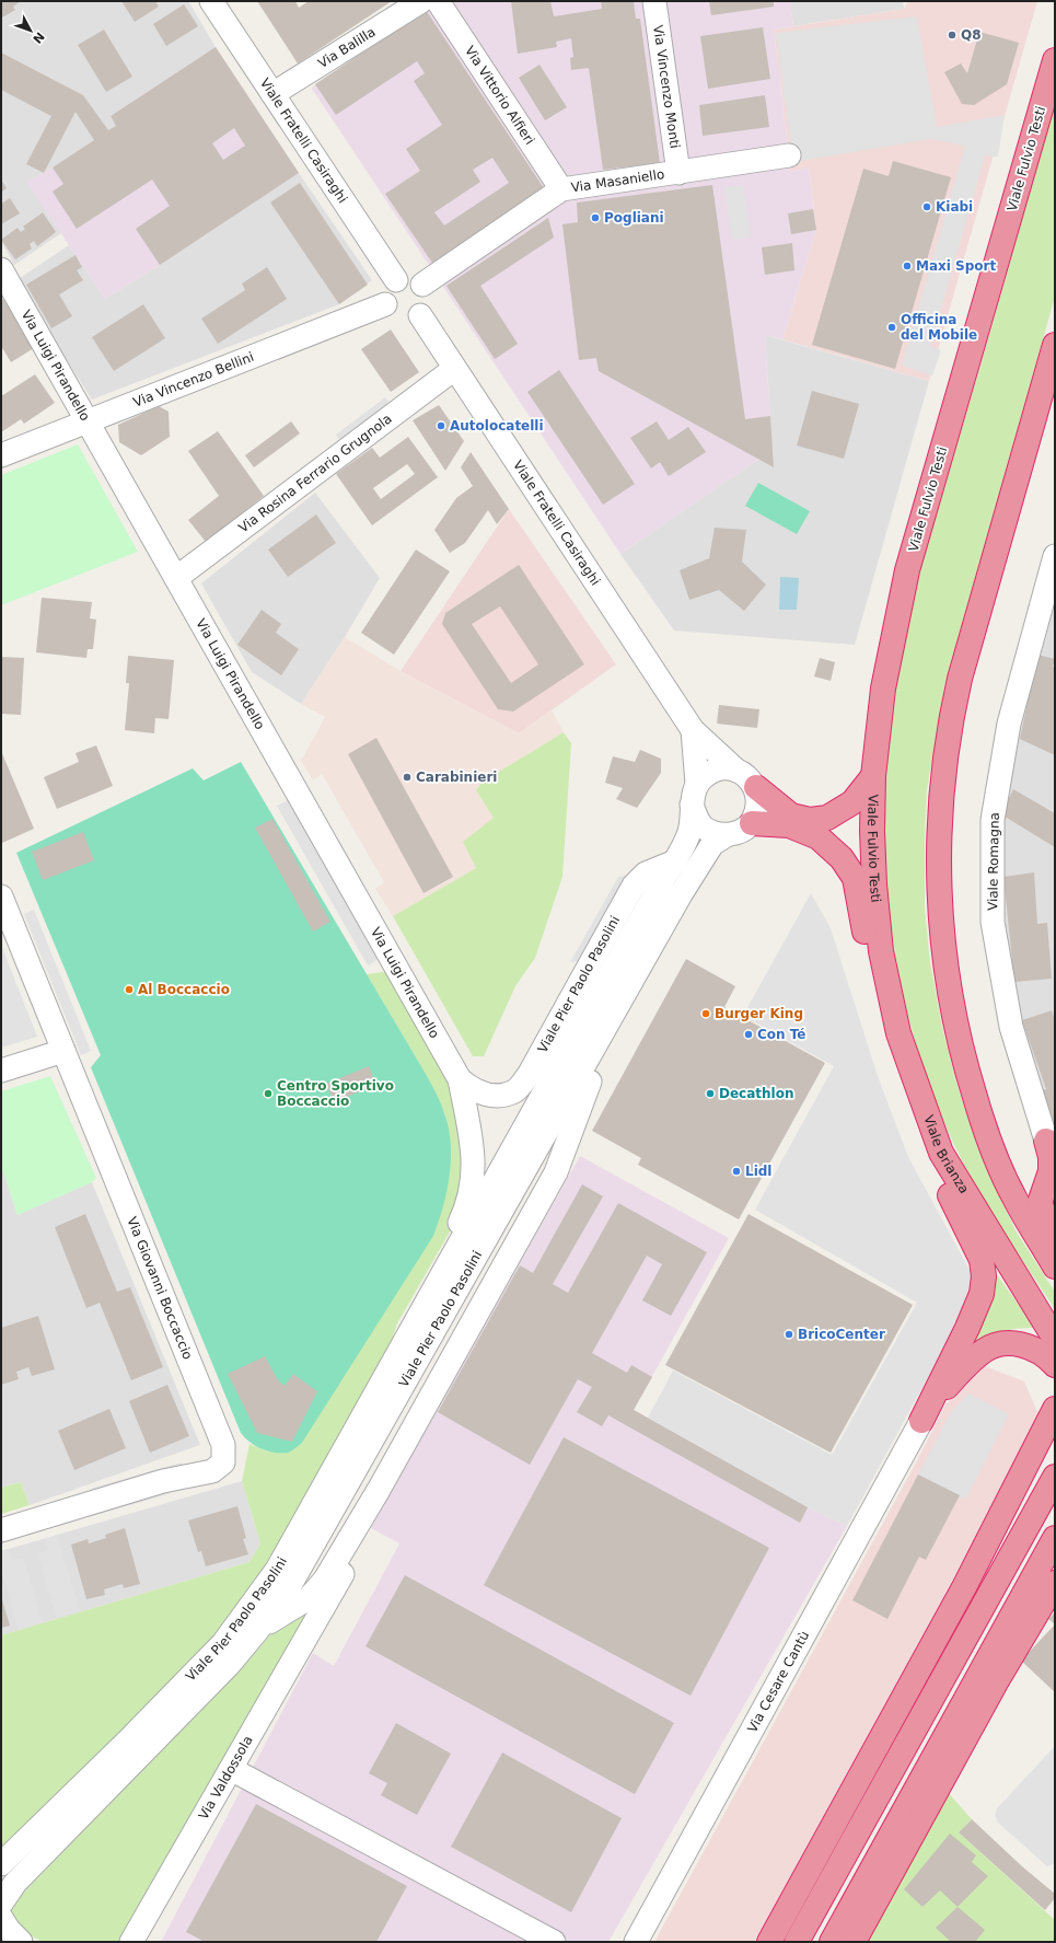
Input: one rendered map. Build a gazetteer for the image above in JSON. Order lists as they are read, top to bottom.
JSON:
{
  "streets": {
    "highway": ["Viale Fulvio Testi", "Viale Brianza"],
    "street": [
      "Via Balilla",
      "Via Vincenzo Monti",
      "Via Vittorio Alfieri",
      "Viale Fratelli Casiraghi",
      "Via Masaniello",
      "Via Luigi Pirandello",
      "Via Vincenzo Bellini",
      "Via Rosina Ferrario Grugnola",
      "Viale Romagna",
      "Viale Pier Paolo Pasolini",
      "Via Giovanni Boccaccio",
      "Via Cesare Cantù",
      "Via Valdossola"
    ]
  },
  "crossings": [
    ["Via Balilla", "Viale Fratelli Casiraghi"],
    ["Via Vincenzo Monti", "Via Masaniello"],
    ["Via Vittorio Alfieri", "Via Masaniello"],
    ["Viale Fratelli Casiraghi", "Via Masaniello"],
    ["Viale Fratelli Casiraghi", "Via Vincenzo Bellini"],
    ["Viale Fratelli Casiraghi", "Via Rosina Ferrario Grugnola"],
    ["Viale Fratelli Casiraghi", "Viale Pier Paolo Pasolini"],
    ["Viale Fulvio Testi", "Viale Brianza"],
    ["Via Masaniello", "Via Vincenzo Bellini"],
    ["Via Luigi Pirandello", "Via Vincenzo Bellini"],
    ["Via Luigi Pirandello", "Via Rosina Ferrario Grugnola"],
    ["Via Luigi Pirandello", "Viale Pier Paolo Pasolini"],
    ["Viale Pier Paolo Pasolini", "Via Valdossola"]
  ],
  "places": [
    "Q8",
    "Kiabi",
    "Pogliani",
    "Maxi Sport",
    "Officina del Mobile",
    "Autolocatelli",
    "Carabinieri",
    "Al Boccaccio",
    "Burger King",
    "Con Té",
    "Centro Sportivo Boccaccio",
    "Decathlon",
    "Lidl",
    "BricoCenter"
  ],
  "north": "bottom right"
}
